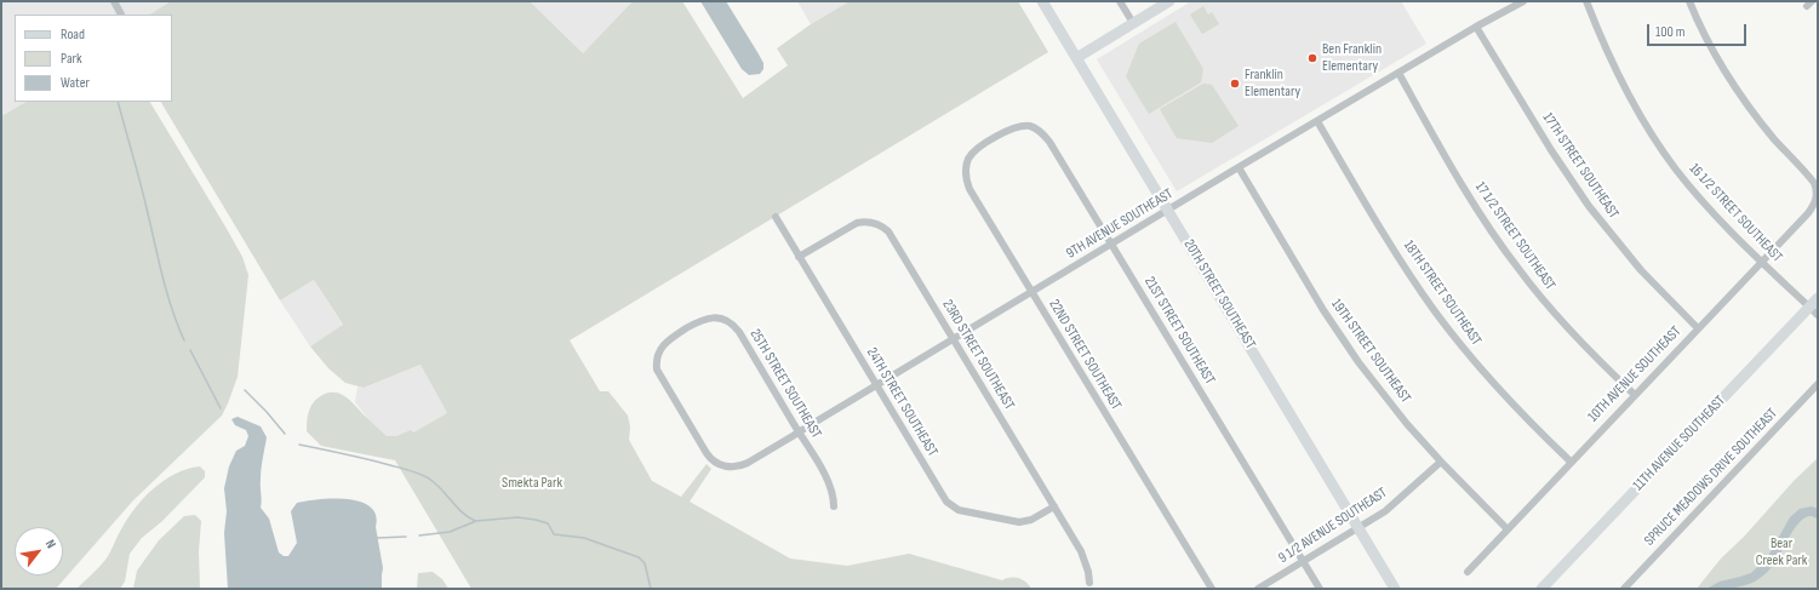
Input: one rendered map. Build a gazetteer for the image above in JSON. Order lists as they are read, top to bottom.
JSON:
{
  "streets": {
    "street": [
      "17TH STREET SOUTHEAST",
      "16 1/2 STREET SOUTHEAST",
      "9TH AVENUE SOUTHEAST",
      "17 1/2 STREET SOUTHEAST",
      "18TH STREET SOUTHEAST",
      "20TH STREET SOUTHEAST",
      "21ST STREET SOUTHEAST",
      "19TH STREET SOUTHEAST",
      "23RD STREET SOUTHEAST",
      "22ND STREET SOUTHEAST",
      "10TH AVENUE SOUTHEAST",
      "25TH STREET SOUTHEAST",
      "24TH STREET SOUTHEAST",
      "11TH AVENUE SOUTHEAST",
      "SPRUCE MEADOWS DRIVE SOUTHEAST",
      "9 1/2 AVENUE SOUTHEAST"
    ]
  },
  "crossings": [
    ["17TH STREET SOUTHEAST", "9TH AVENUE SOUTHEAST"],
    ["17TH STREET SOUTHEAST", "10TH AVENUE SOUTHEAST"],
    ["16 1/2 STREET SOUTHEAST", "10TH AVENUE SOUTHEAST"],
    ["16 1/2 STREET SOUTHEAST", "11TH AVENUE SOUTHEAST"],
    ["9TH AVENUE SOUTHEAST", "17 1/2 STREET SOUTHEAST"],
    ["9TH AVENUE SOUTHEAST", "18TH STREET SOUTHEAST"],
    ["9TH AVENUE SOUTHEAST", "20TH STREET SOUTHEAST"],
    ["9TH AVENUE SOUTHEAST", "21ST STREET SOUTHEAST"],
    ["9TH AVENUE SOUTHEAST", "19TH STREET SOUTHEAST"],
    ["9TH AVENUE SOUTHEAST", "23RD STREET SOUTHEAST"],
    ["9TH AVENUE SOUTHEAST", "22ND STREET SOUTHEAST"],
    ["9TH AVENUE SOUTHEAST", "25TH STREET SOUTHEAST"],
    ["9TH AVENUE SOUTHEAST", "24TH STREET SOUTHEAST"],
    ["17 1/2 STREET SOUTHEAST", "10TH AVENUE SOUTHEAST"],
    ["18TH STREET SOUTHEAST", "10TH AVENUE SOUTHEAST"],
    ["20TH STREET SOUTHEAST", "9 1/2 AVENUE SOUTHEAST"],
    ["21ST STREET SOUTHEAST", "22ND STREET SOUTHEAST"],
    ["21ST STREET SOUTHEAST", "9 1/2 AVENUE SOUTHEAST"],
    ["19TH STREET SOUTHEAST", "10TH AVENUE SOUTHEAST"],
    ["19TH STREET SOUTHEAST", "9 1/2 AVENUE SOUTHEAST"],
    ["23RD STREET SOUTHEAST", "24TH STREET SOUTHEAST"]
  ],
  "parks": ["Smekta Park", "Bear Creek Park"],
  "places": ["Ben Franklin Elementary", "Franklin Elementary"],
  "legend": ["Road", "Park", "Water"],
  "scale_bar": "100 m",
  "north": "top right"
}
